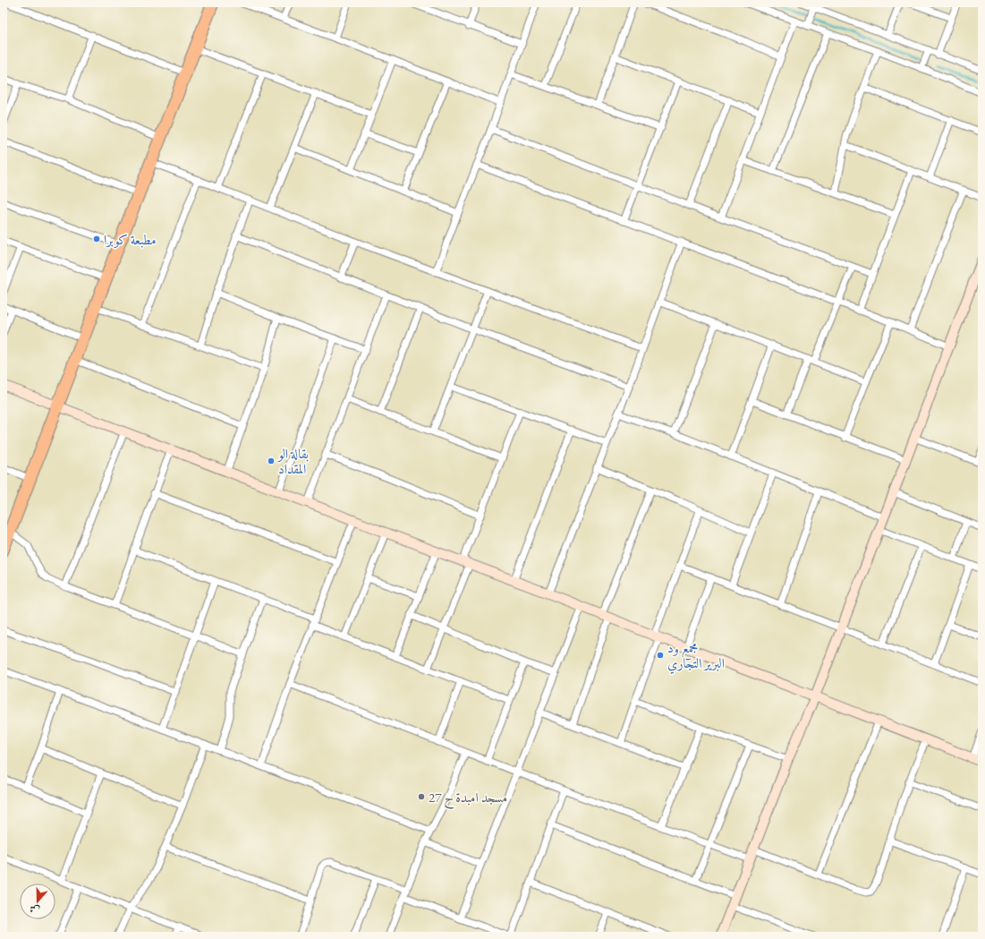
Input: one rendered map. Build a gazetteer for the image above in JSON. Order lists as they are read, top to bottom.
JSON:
{
  "places": [
    "مطبعة كوبرا",
    "بقالة الو المقداد",
    "مجمع ود البرير التجاري",
    "مسجد امبدة ح 27"
  ],
  "north": "bottom"
}
